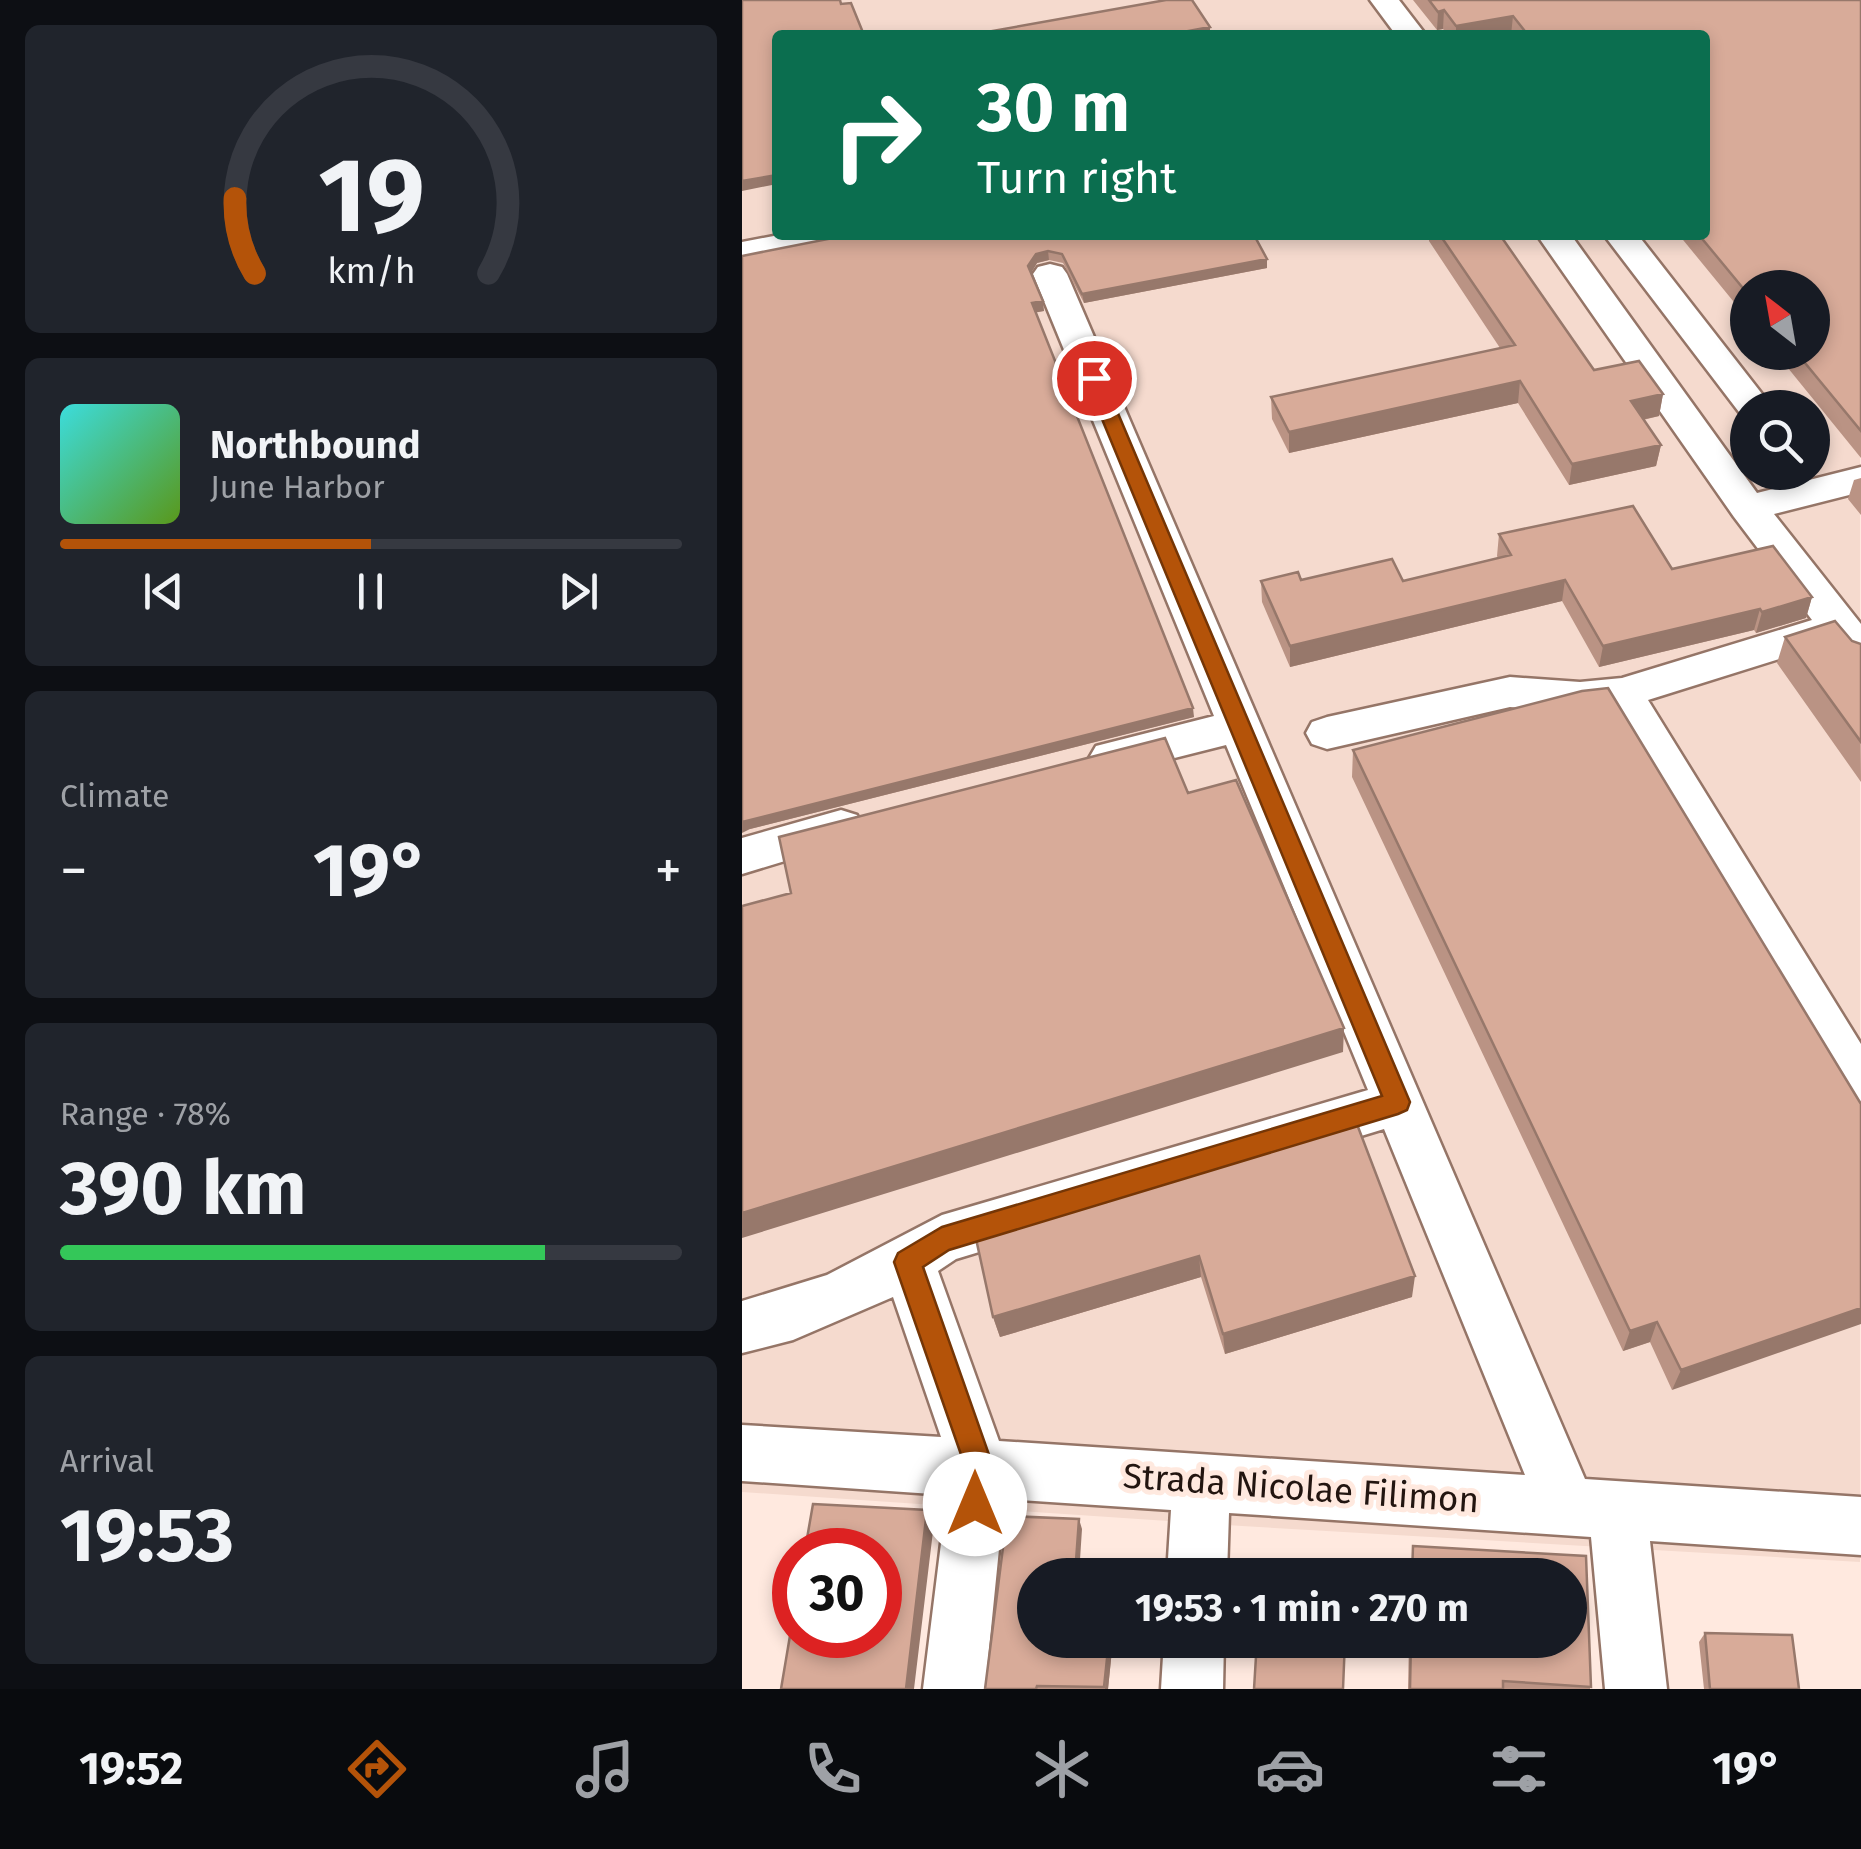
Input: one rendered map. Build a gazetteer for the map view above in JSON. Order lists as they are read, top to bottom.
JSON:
{
  "streets": {
    "street": ["Strada Nicolae Filimon"]
  },
  "north": "top left",
  "page": {
    "turn": ["30 m", "Turn right"],
    "song": ["Northbound", "June Harbor"],
    "tile": [
      "Climate",
      ["Range · 78%", "390 km"],
      ["Arrival", "19:53"]
    ],
    "heat": ["−", "19°", "+"],
    "limit": "30",
    "trip": "19:53 · 1 min · 270 m",
    "tabs": ["19:52", "19°"],
    "gauge": ["19", "km/h"]
  }
}
